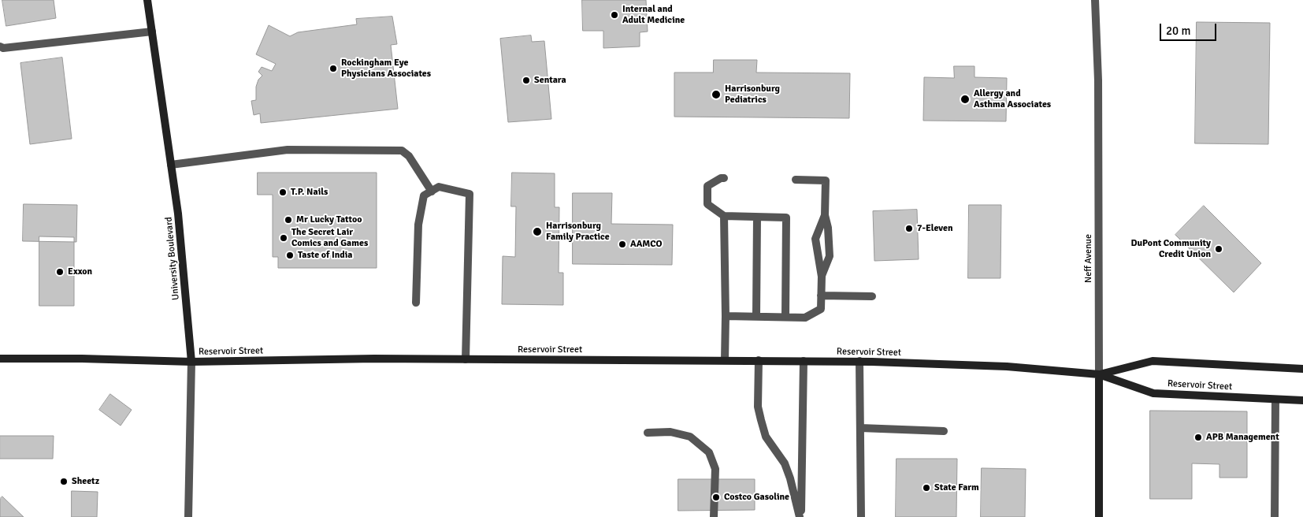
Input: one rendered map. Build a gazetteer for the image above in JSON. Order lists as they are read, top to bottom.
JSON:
{
  "streets": {
    "main road": ["University Boulevard", "Neff Avenue", "Reservoir Street"]
  },
  "crossings": [
    ["University Boulevard", "Reservoir Street"],
    ["Neff Avenue", "Reservoir Street"]
  ],
  "places": [
    "Internal and Adult Medicine",
    "Rockingham Eye Physicians Associates",
    "Sentara",
    "Harrisonburg Pediatrics",
    "Allergy and Asthma Associates",
    "T.P. Nails",
    "Mr Lucky Tattoo",
    "7-Eleven",
    "Harrisonburg Family Practice",
    "The Secret Lair Comics and Games",
    "AAMCO",
    "DuPont Community Credit Union",
    "Taste of India",
    "Exxon",
    "APB Management",
    "Sheetz",
    "State Farm",
    "Costco Gasoline"
  ],
  "scale_bar": "20 m"
}
